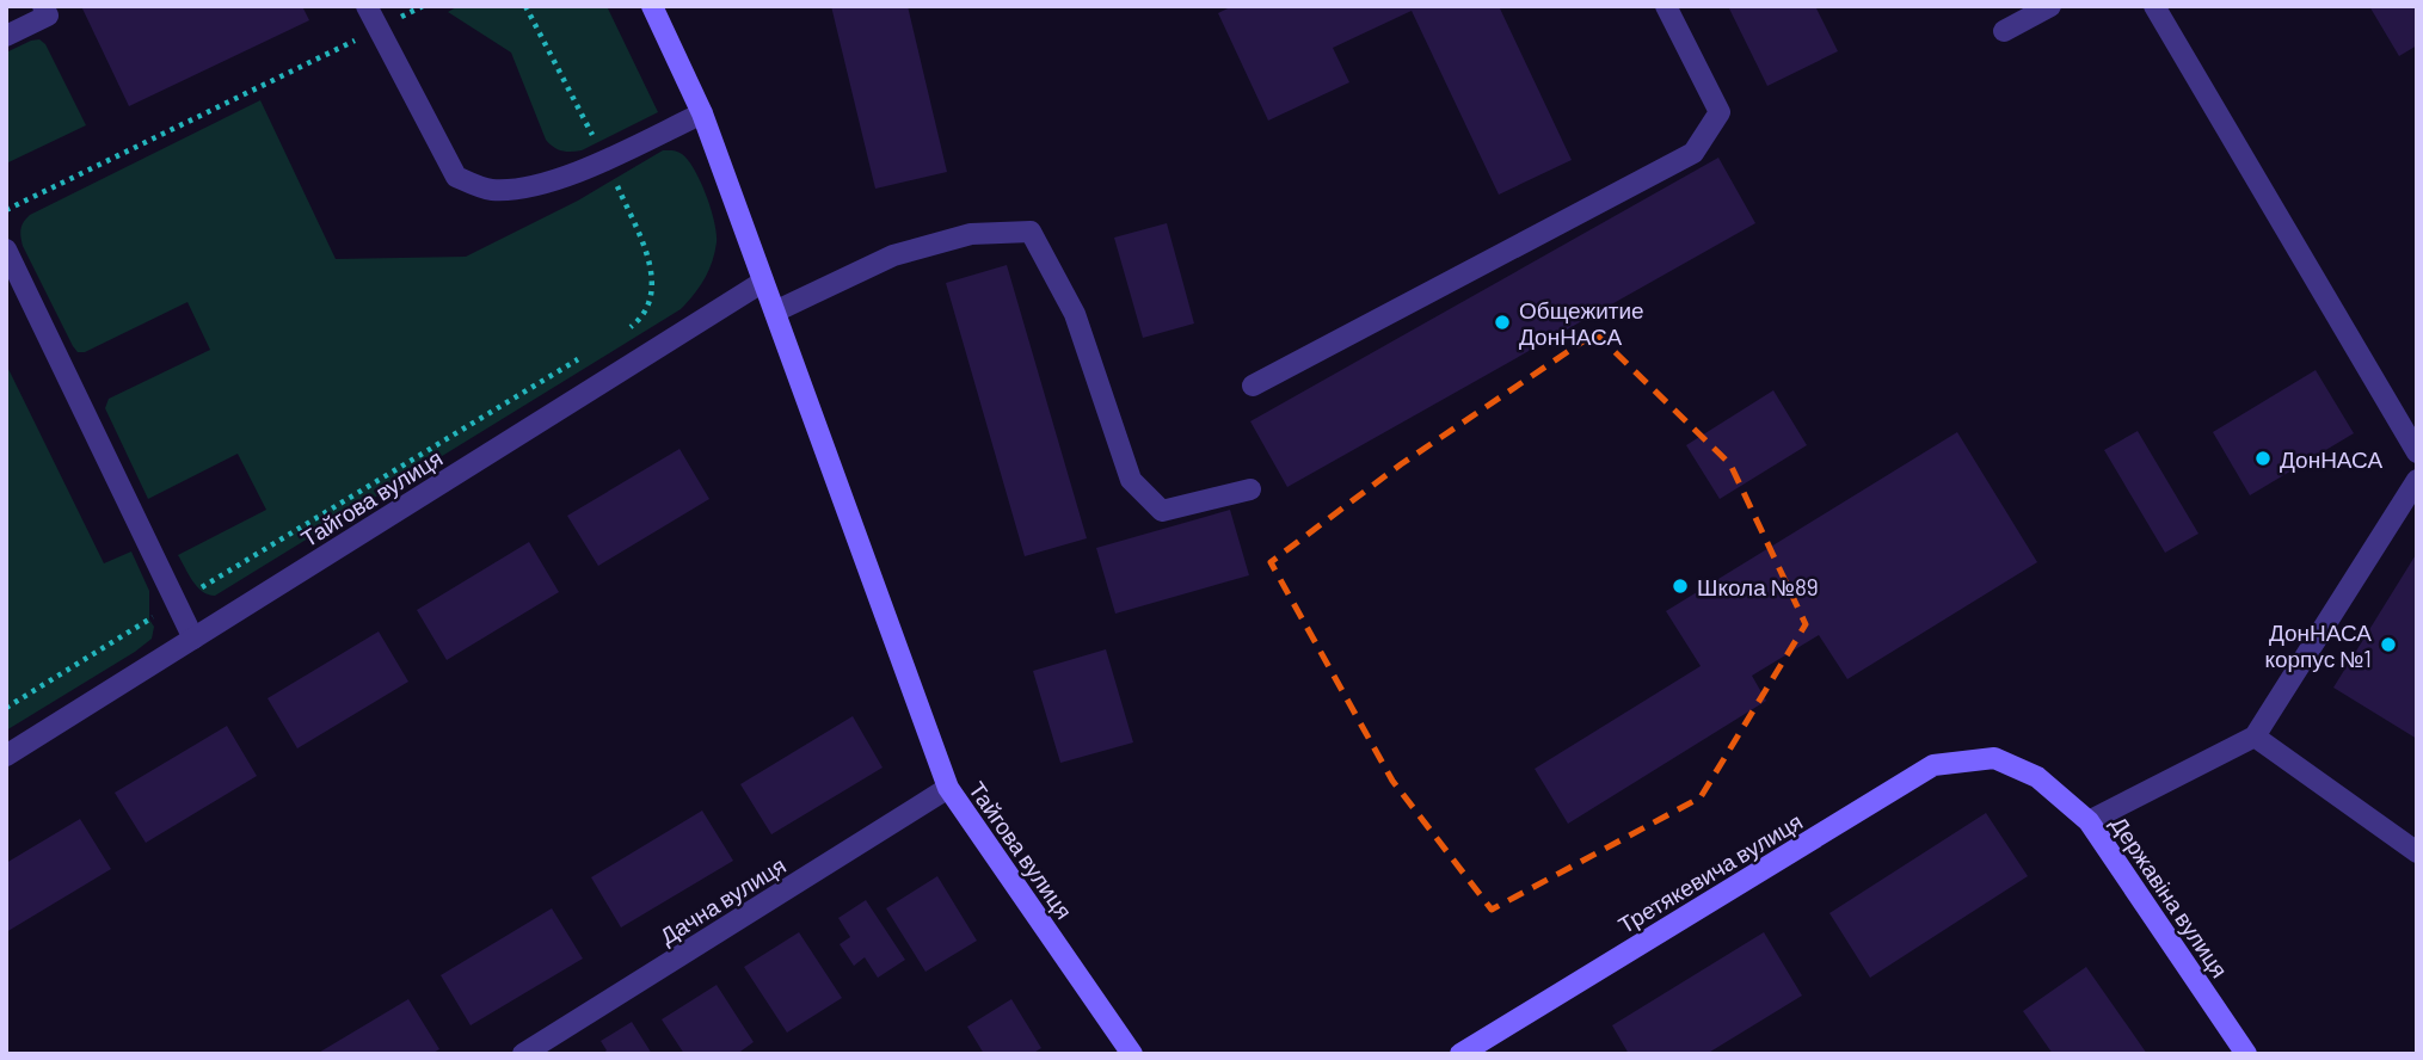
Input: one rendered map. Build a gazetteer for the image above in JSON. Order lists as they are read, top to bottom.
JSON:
{
  "streets": {
    "street": [
      "Тайгова вулиця",
      "Третякевича вулиця",
      "Державіна вулиця",
      "Дачна вулиця"
    ]
  },
  "crossings": [
    ["Тайгова вулиця", "Дачна вулиця"],
    ["Третякевича вулиця", "Державіна вулиця"]
  ],
  "places": [
    "Общежитие ДонНАСА",
    "ДонНАСА",
    "Школа №89",
    "ДонНАСА корпус №1"
  ]
}
